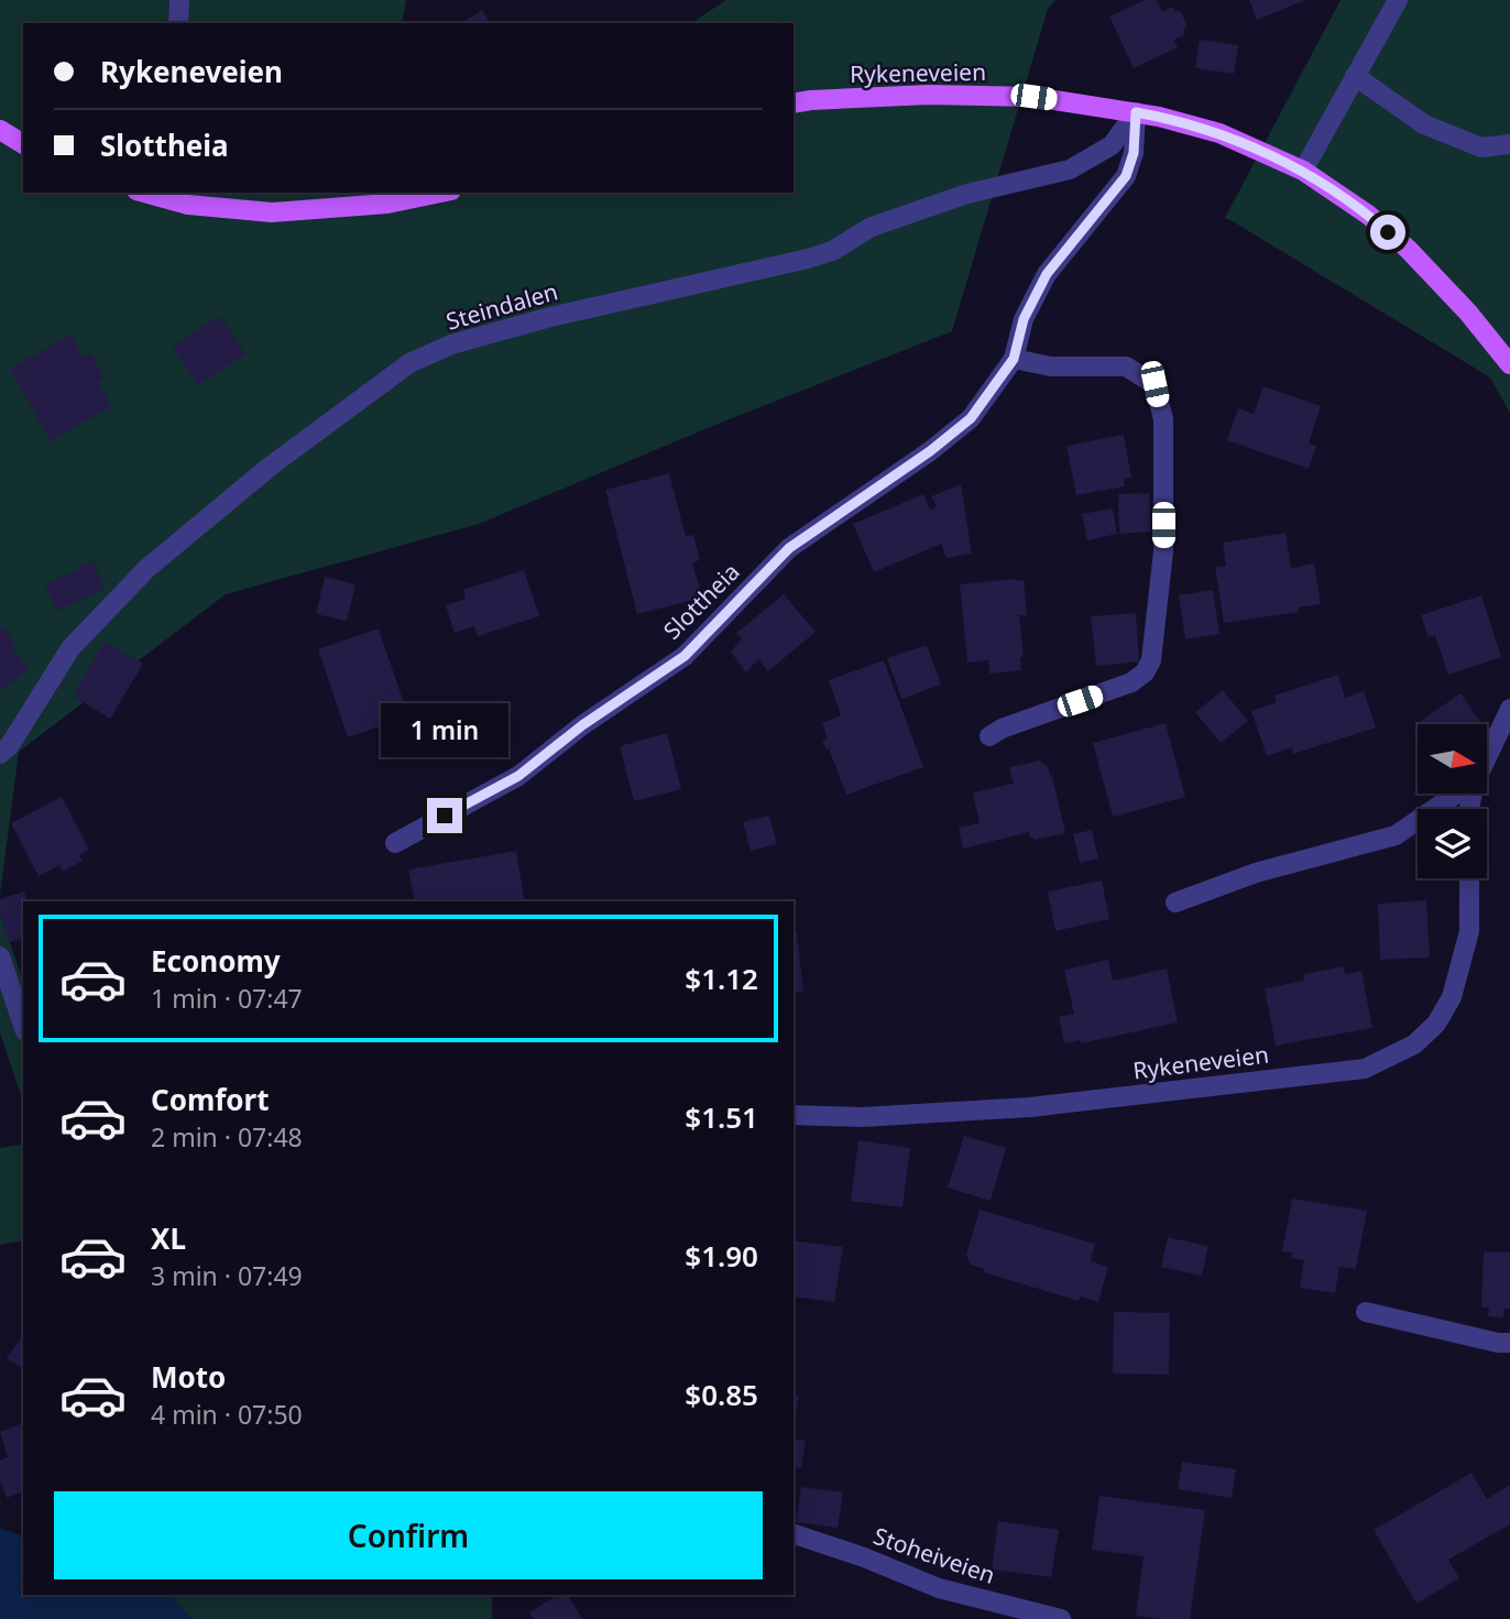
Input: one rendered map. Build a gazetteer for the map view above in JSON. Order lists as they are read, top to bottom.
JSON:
{
  "streets": {
    "main road": ["Rykeneveien"],
    "street": ["Steindalen", "Slottheia", "Stoheiveien"]
  },
  "crossings": [
    ["Rykeneveien", "Steindalen"],
    ["Rykeneveien", "Slottheia"],
    ["Steindalen", "Slottheia"]
  ],
  "north": "right",
  "page": {
    "banner": ["Rykeneveien", "Slottheia"],
    "bubble": "1 min",
    "list": [
      {
        "name": "Economy",
        "note": "1 min · 07:47",
        "value": "$1.12"
      },
      {
        "name": "Comfort",
        "note": "2 min · 07:48",
        "value": "$1.51"
      },
      {
        "name": "XL",
        "note": "3 min · 07:49",
        "value": "$1.90"
      },
      {
        "name": "Moto",
        "note": "4 min · 07:50",
        "value": "$0.85"
      }
    ],
    "buttons": "Confirm"
  }
}
